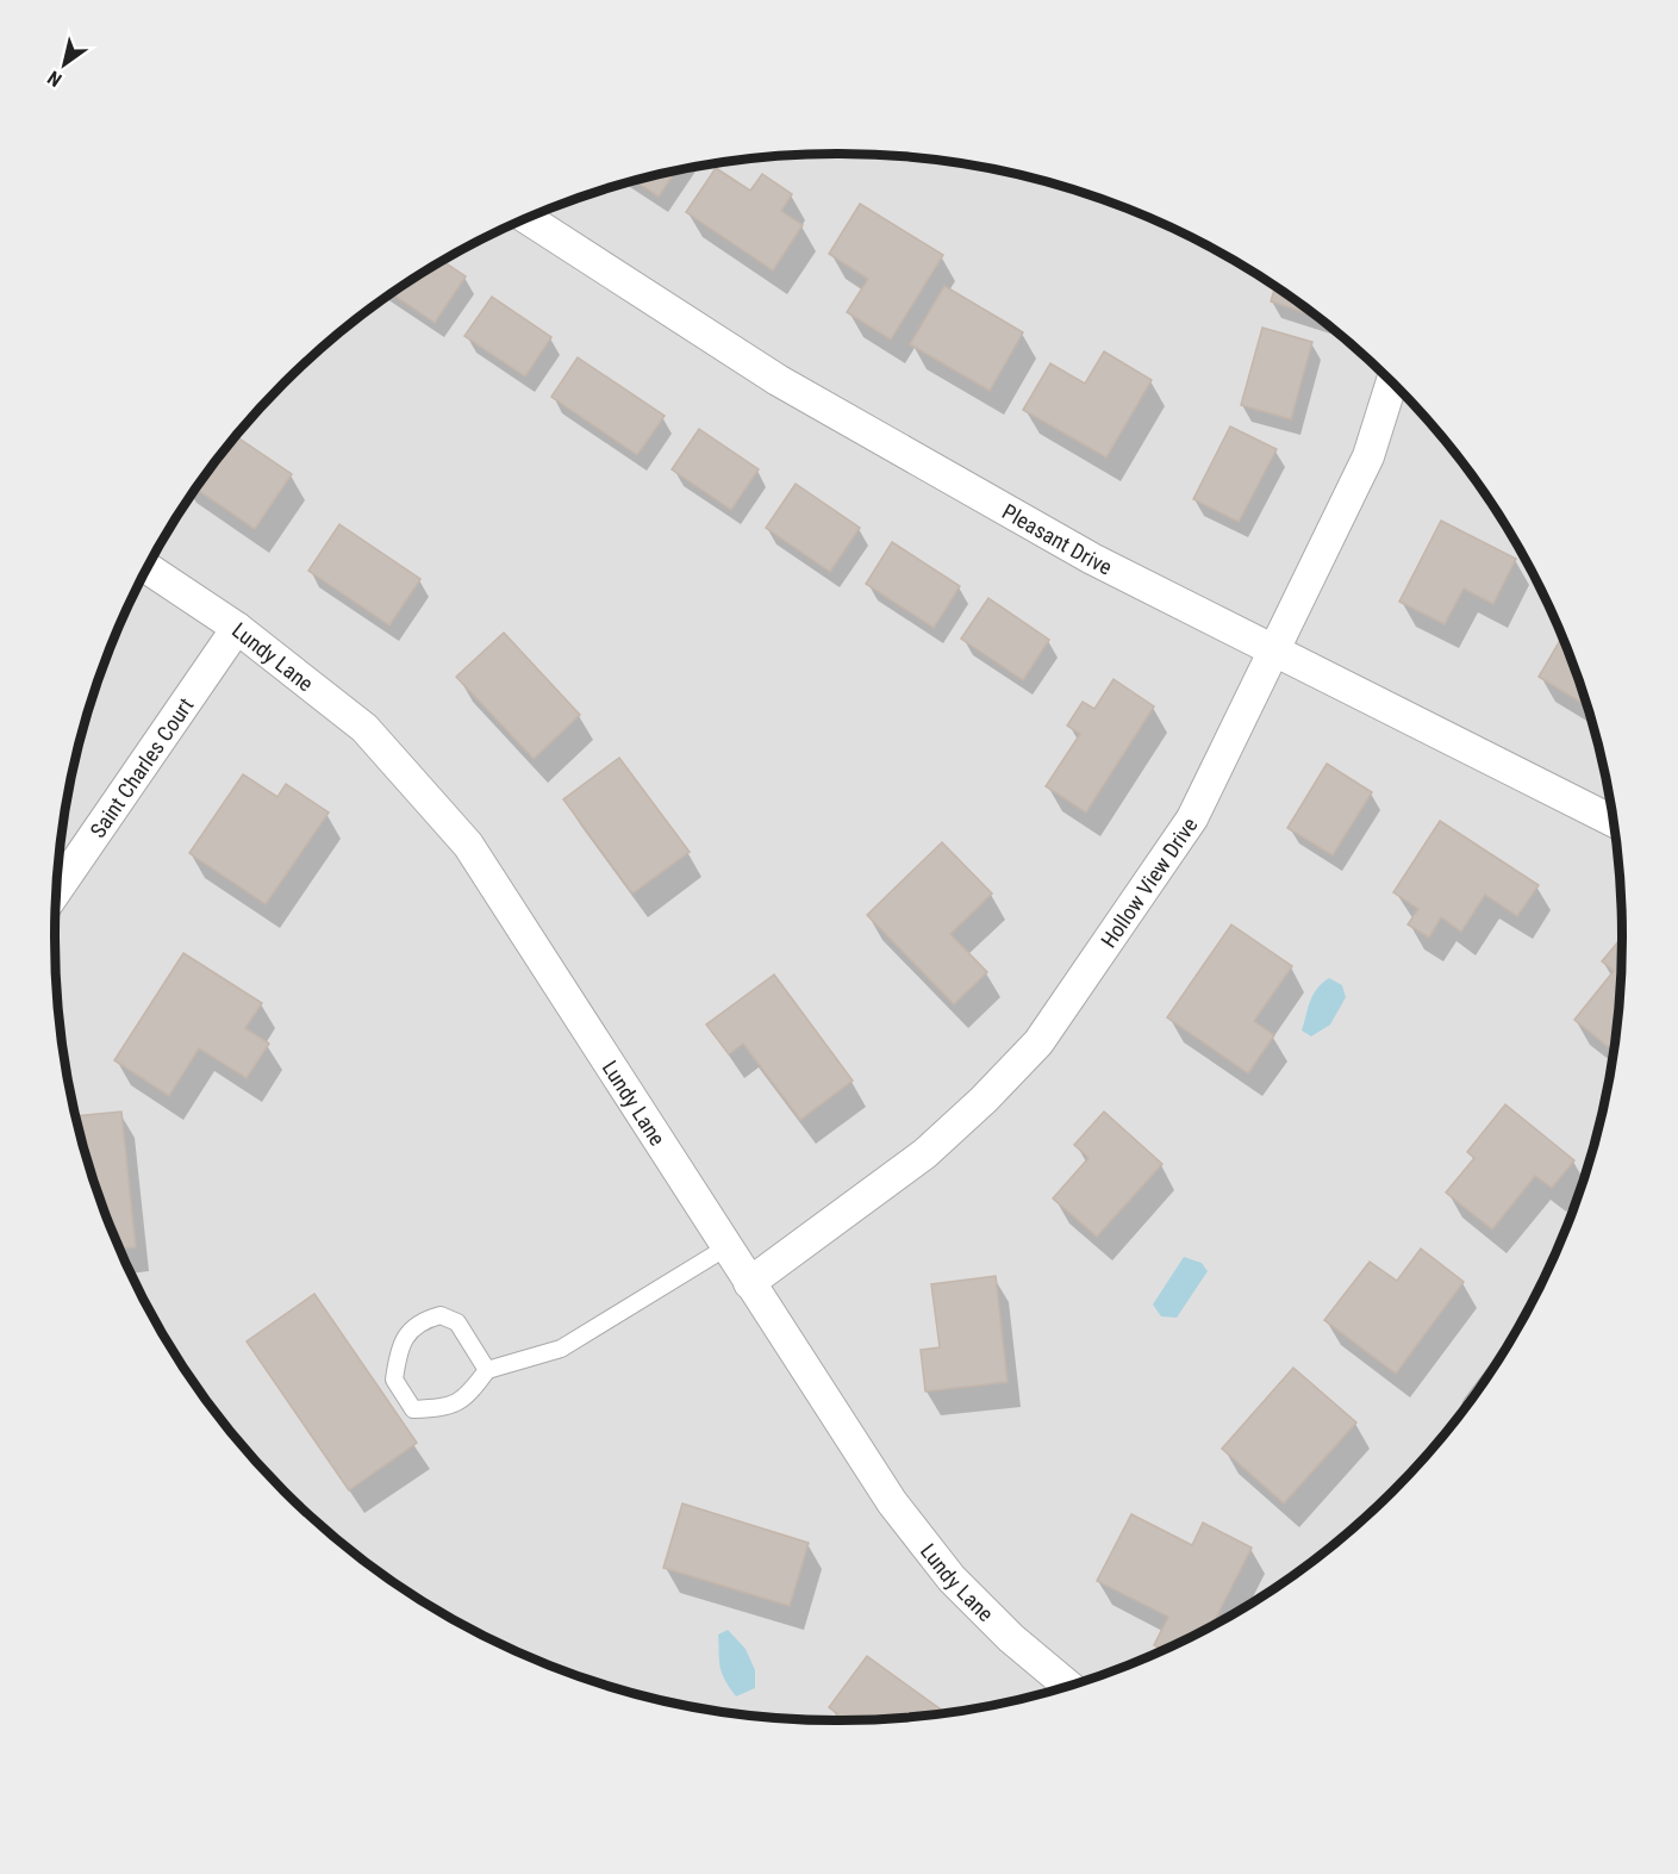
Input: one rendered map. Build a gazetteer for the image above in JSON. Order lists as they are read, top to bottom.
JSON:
{
  "streets": {
    "street": [
      "Pleasant Drive",
      "Lundy Lane",
      "Saint Charles Court",
      "Hollow View Drive"
    ]
  },
  "crossings": [
    ["Pleasant Drive", "Hollow View Drive"],
    ["Lundy Lane", "Saint Charles Court"],
    ["Lundy Lane", "Hollow View Drive"]
  ],
  "north": "bottom left"
}
